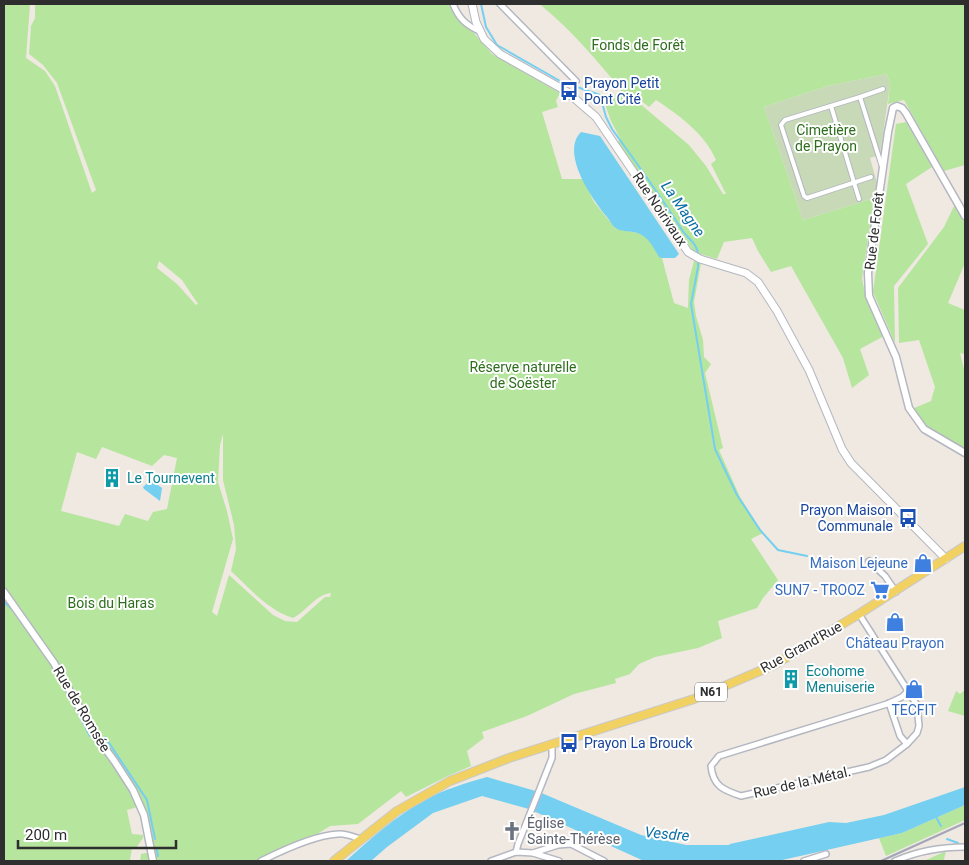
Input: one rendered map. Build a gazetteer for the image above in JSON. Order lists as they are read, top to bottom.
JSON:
{
  "streets": {
    "main road": ["Rue Noirivaux", "Rue Grand'Rue", "N61"],
    "street": ["Rue de Forêt", "Rue de Romsée", "Rue de la Métal."]
  },
  "crossings": [
    ["Rue Noirivaux", "Rue Grand'Rue"],
    ["Rue Grand'Rue", "N61"],
    ["Rue Grand'Rue", "Rue de la Métal."]
  ],
  "water": ["La Magne", "Vesdre"],
  "parks": [
    "Fonds de Forêt",
    "Cimetière de Prayon",
    "Réserve naturelle de Soëster",
    "Bois du Haras"
  ],
  "places": {
    "bus stop": ["Prayon Petit Pont Cité", "Prayon Maison Communale", "Prayon La Brouck"],
    "building": ["Le Tournevent", "Ecohome Menuiserie"],
    "shop": ["Maison Lejeune", "Château Prayon", "TECFIT"],
    "supermarket": ["SUN7 - TROOZ"],
    "church": ["Église Sainte-Thérèse"]
  },
  "scale_bar": "200 m"
}
